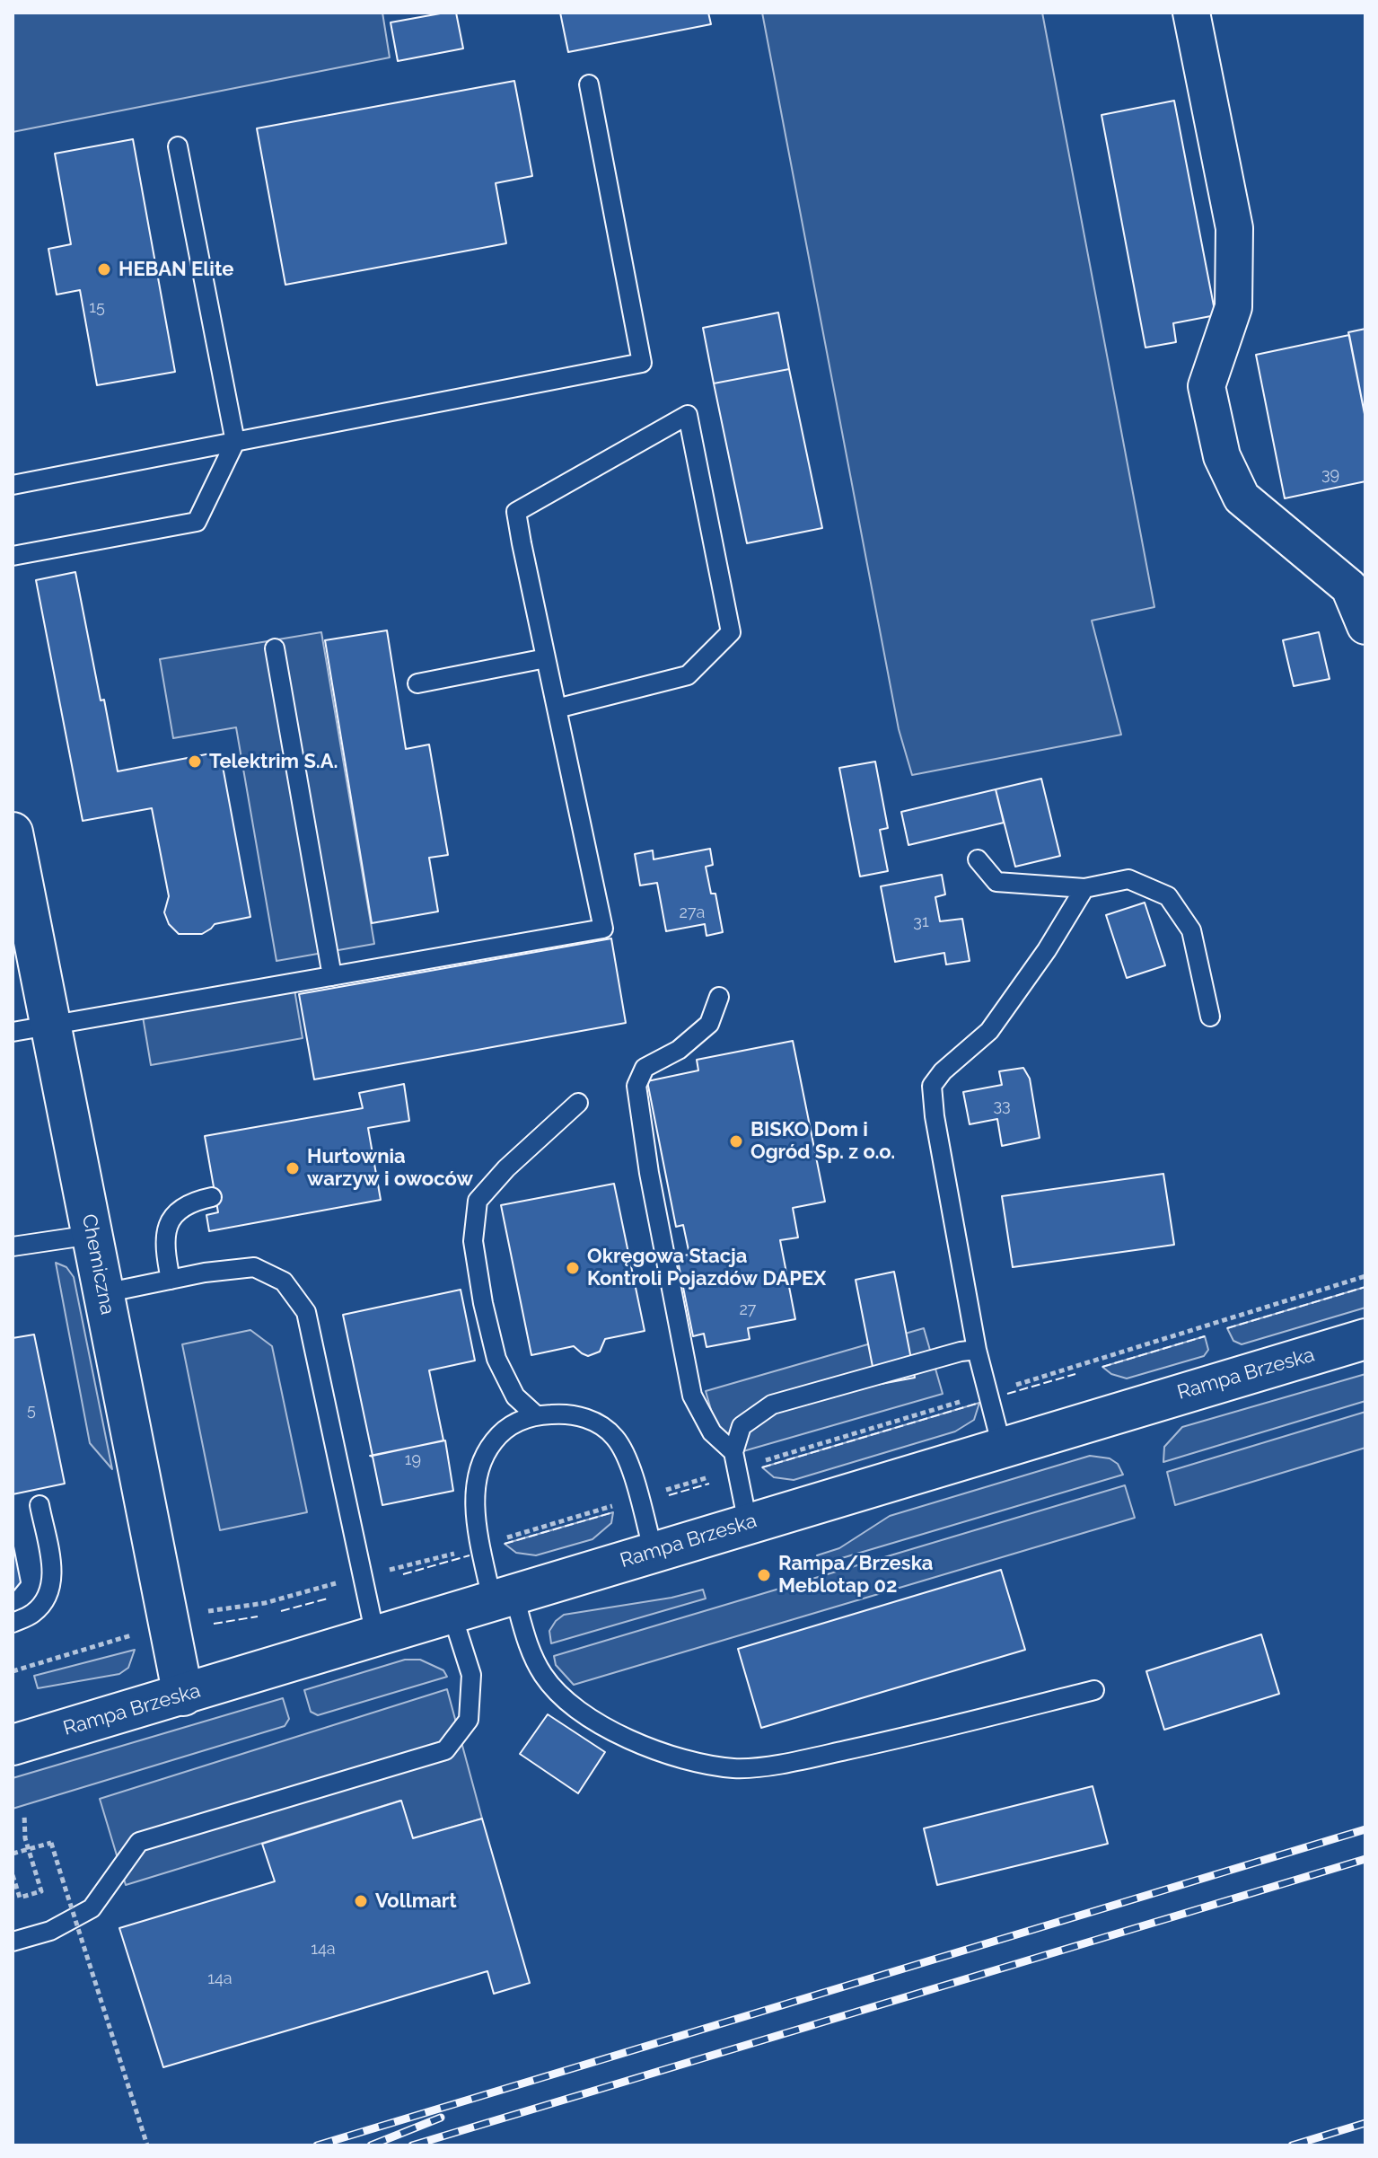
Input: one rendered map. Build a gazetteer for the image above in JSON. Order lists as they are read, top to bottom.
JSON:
{
  "streets": {
    "main road": ["Chemiczna", "Rampa Brzeska"]
  },
  "crossings": [
    ["Chemiczna", "Rampa Brzeska"]
  ],
  "places": [
    "HEBAN Elite",
    "Telektrim S.A.",
    "BISKO Dom i Ogród Sp. z o.o.",
    "Hurtownia warzyw i owoców",
    "Okręgowa Stacja Kontroli Pojazdów DAPEX",
    "Rampa/Brzeska Meblotap 02",
    "Vollmart"
  ],
  "house_numbers": [
    "15",
    "39",
    "27a",
    "31",
    "33",
    "27",
    "5",
    "19",
    "14a",
    "14a"
  ]
}
